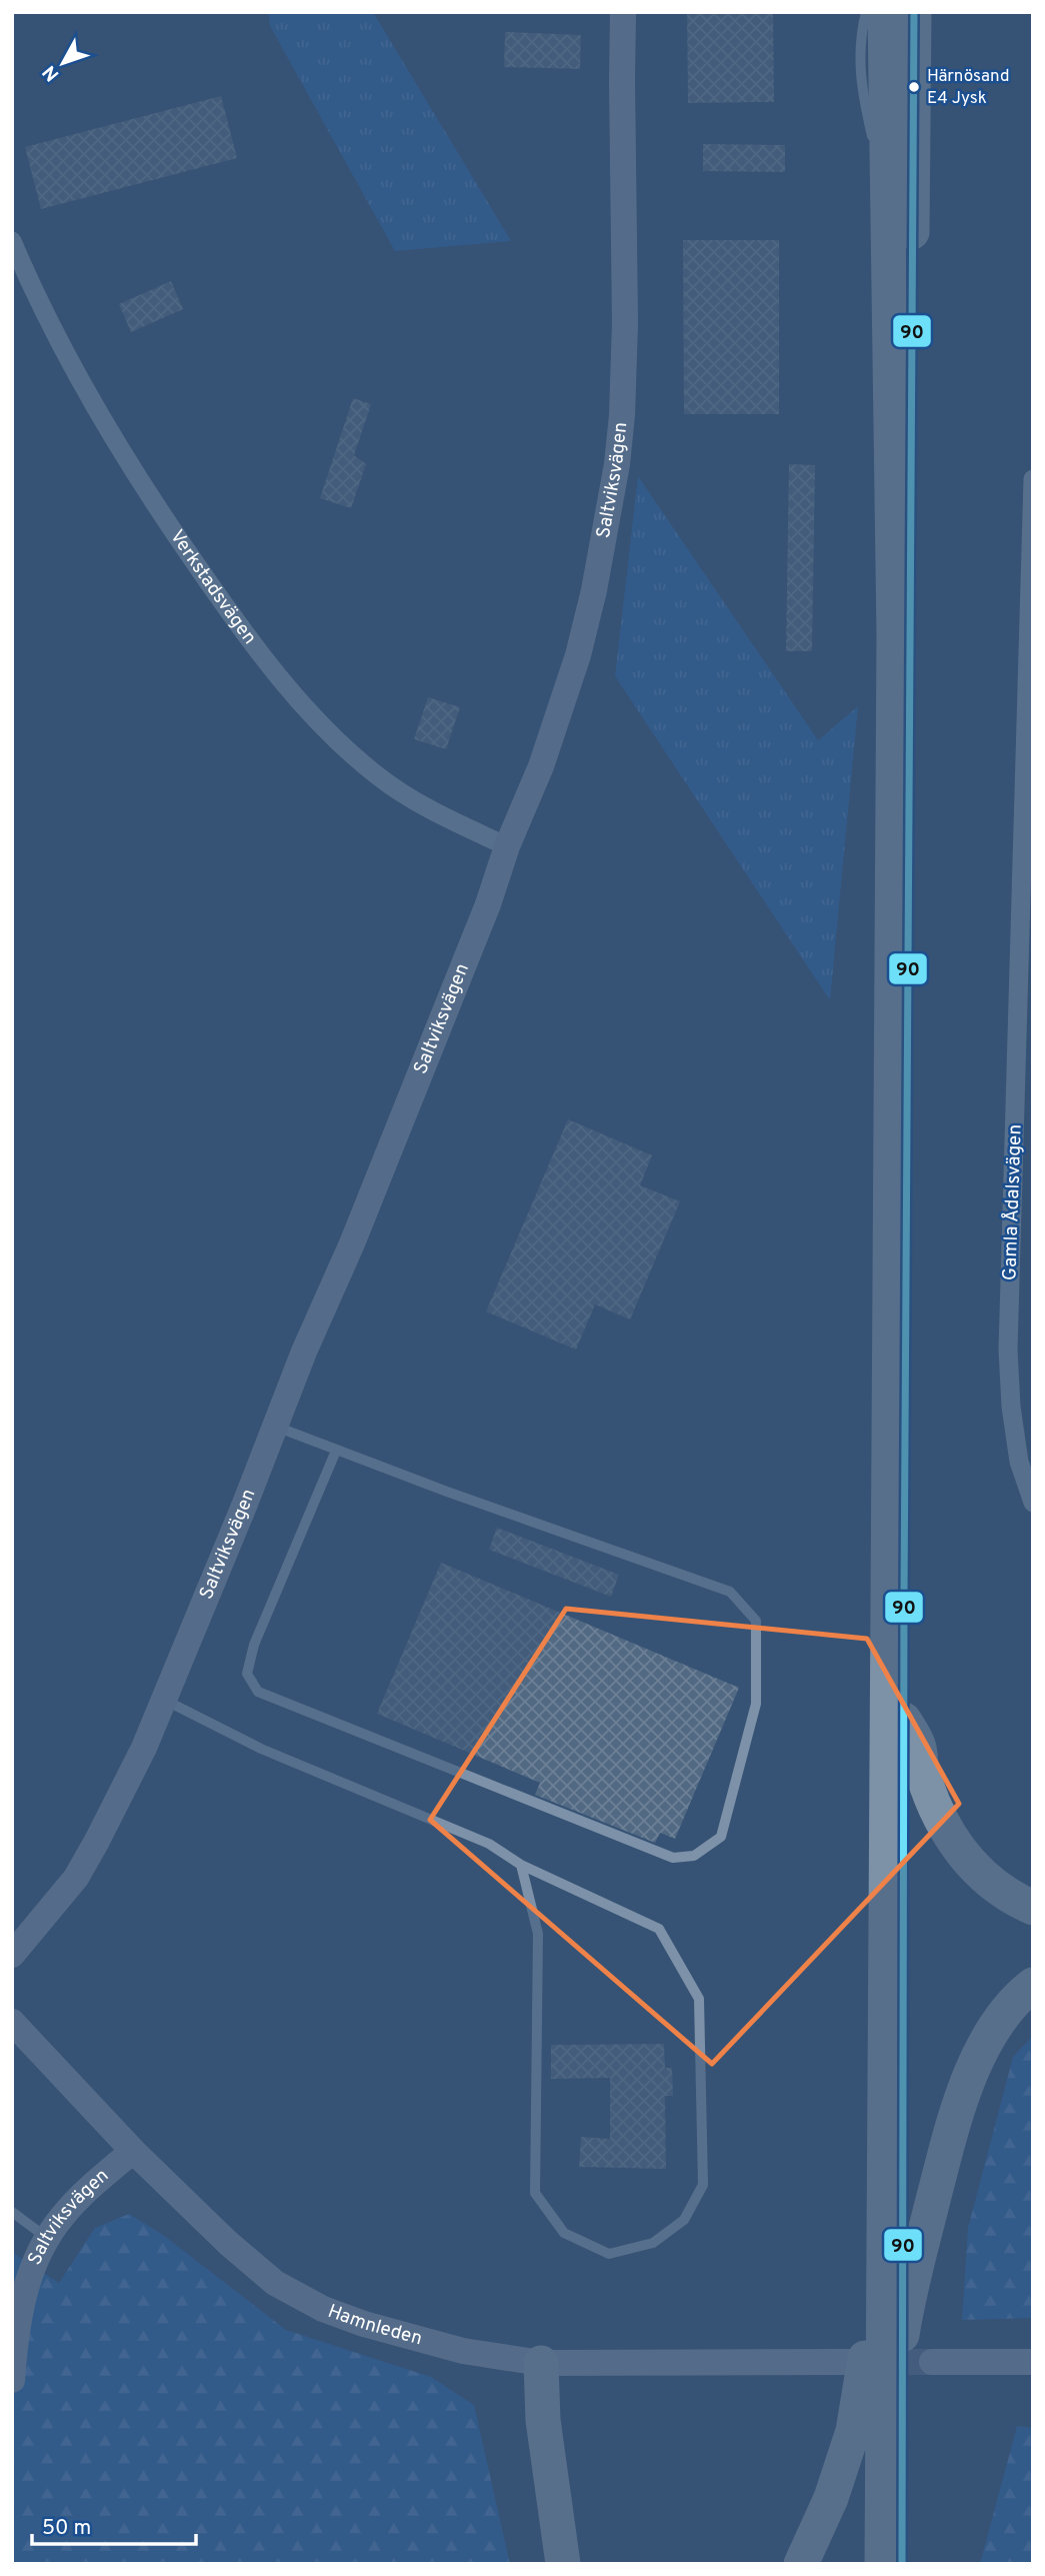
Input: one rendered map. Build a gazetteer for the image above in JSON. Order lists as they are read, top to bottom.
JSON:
{
  "streets": {
    "street": [
      "Saltviksvägen",
      "Verkstadsvägen",
      "Gamla Ådalsvägen",
      "Hamnleden"
    ]
  },
  "crossings": [
    ["Saltviksvägen", "Verkstadsvägen"],
    ["Saltviksvägen", "Hamnleden"]
  ],
  "places": ["Härnösand E4 Jysk"],
  "lines": ["transit line 90"],
  "scale_bar": "50 m",
  "north": "bottom left"
}
